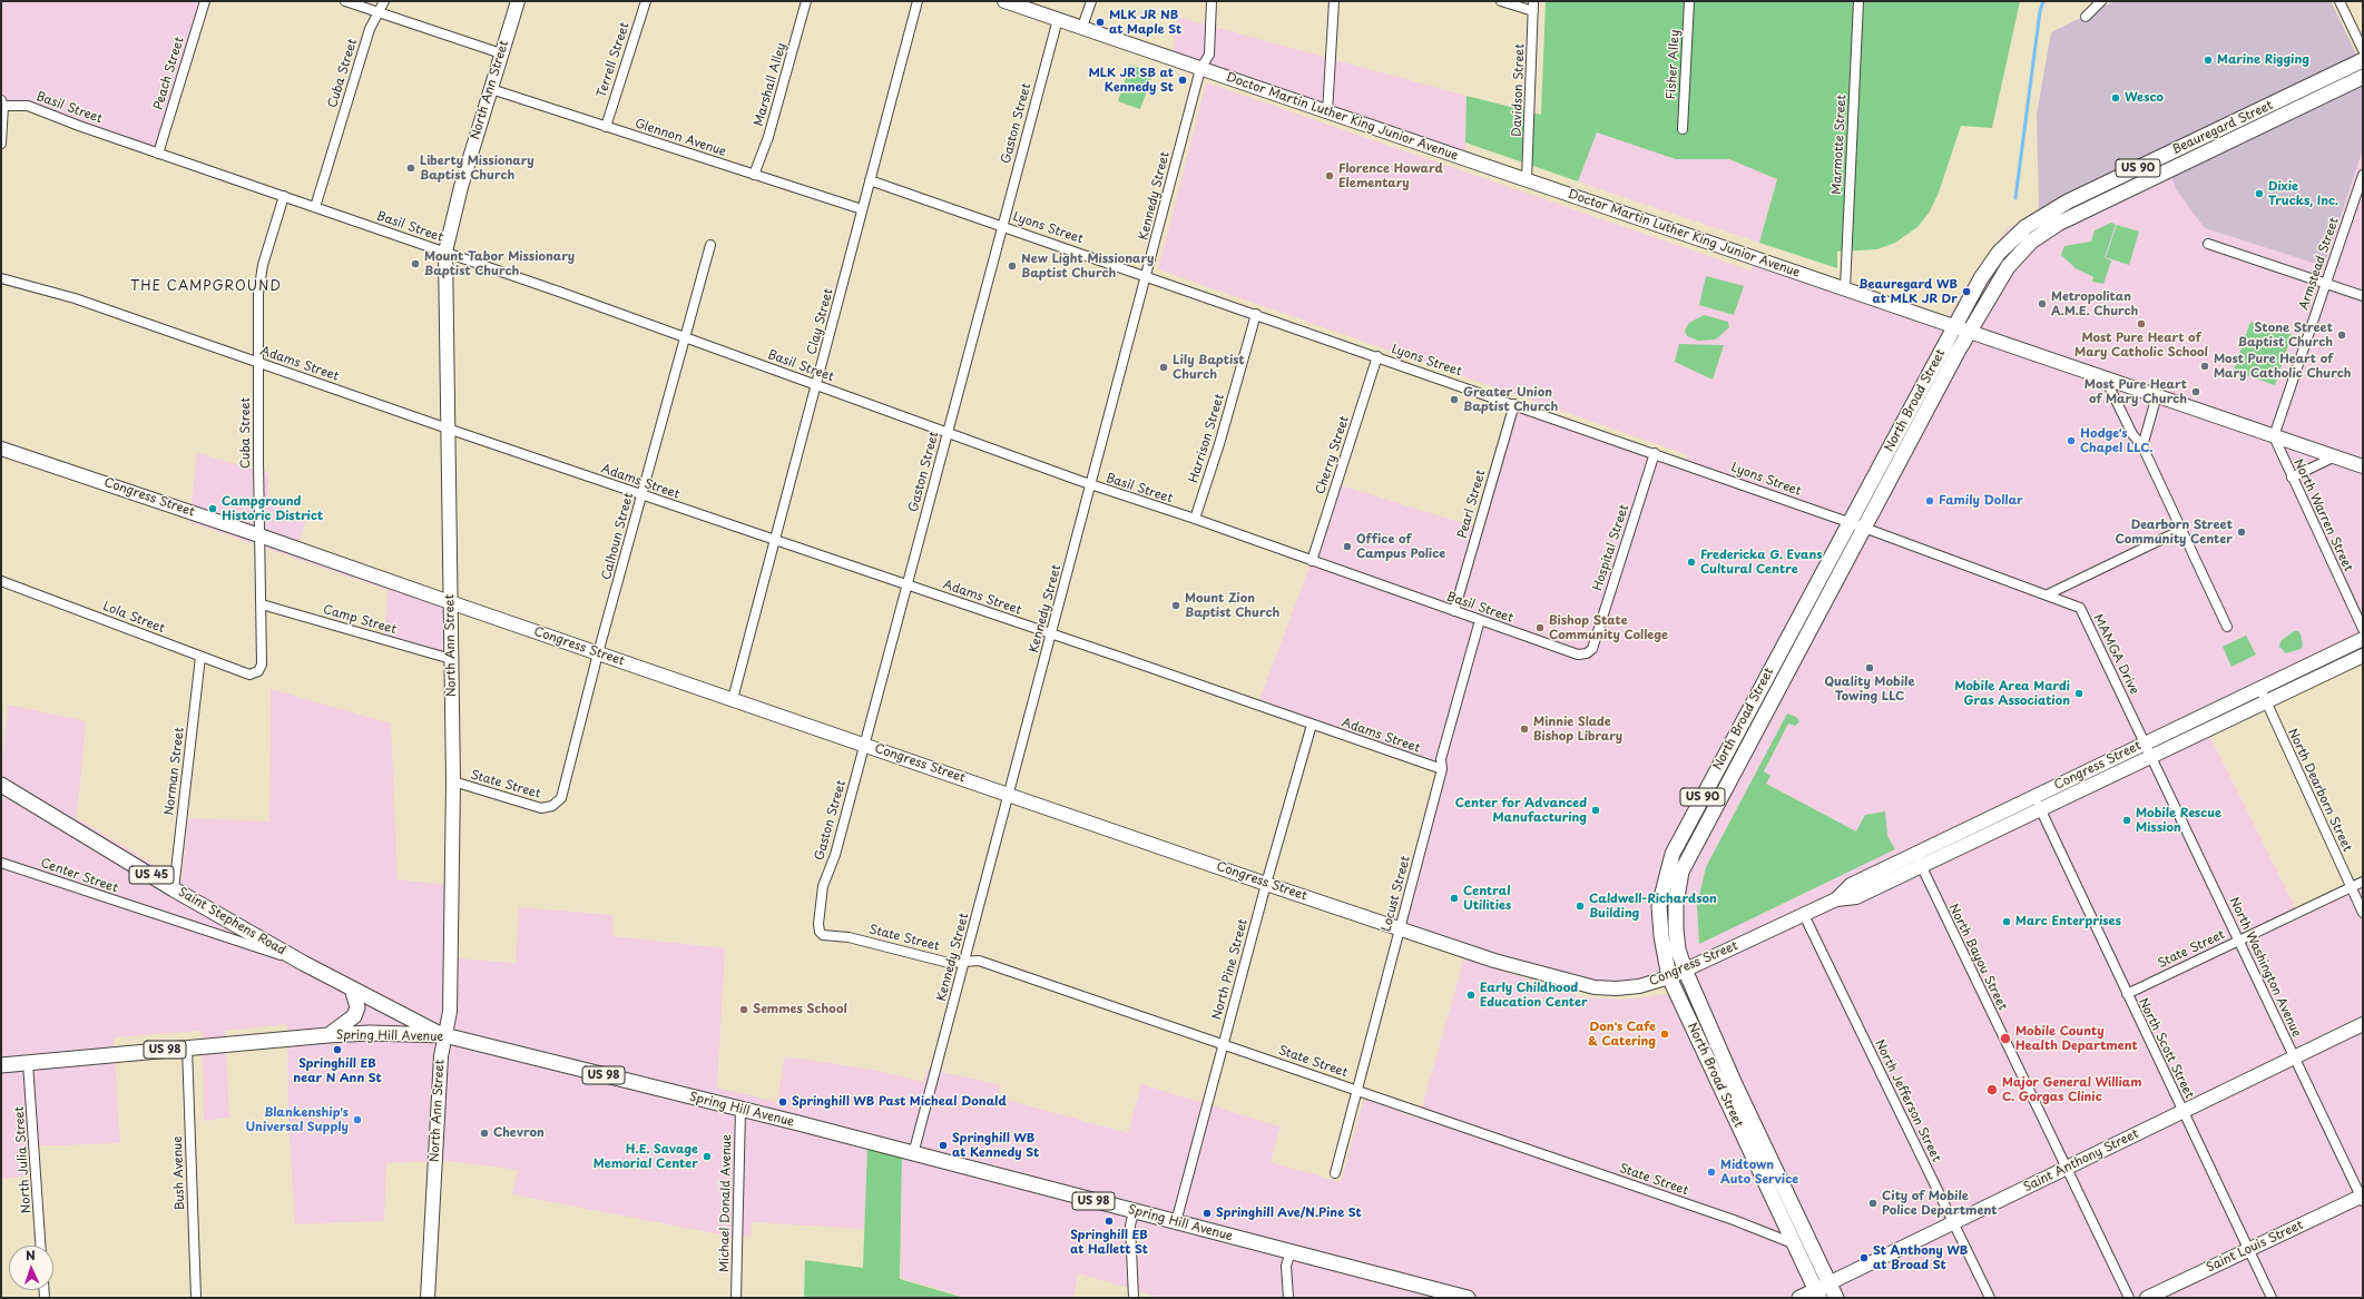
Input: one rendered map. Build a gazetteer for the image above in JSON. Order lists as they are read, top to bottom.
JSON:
{
  "streets": {
    "main road": [
      "Beauregard Street",
      "US 90",
      "North Broad Street",
      "US 45",
      "Saint Stephens Road",
      "Spring Hill Avenue",
      "US 98",
      "Saint Anthony Street"
    ],
    "street": [
      "Terrell Street",
      "Fisher Alley",
      "Peach Street",
      "Cuba Street",
      "Marshall Alley",
      "North Ann Street",
      "Davidson Street",
      "Basil Street",
      "Doctor Martin Luther King Junior Avenue",
      "Gaston Street",
      "Glennon Avenue",
      "Marmotte Street",
      "Kennedy Street",
      "Lyons Street",
      "Armstead Street",
      "Clay Street",
      "Adams Street",
      "Harrison Street",
      "Cherry Street",
      "Congress Street",
      "Pearl Street",
      "North Warren Street",
      "Calhoun Street",
      "Hospital Street",
      "Lola Street",
      "Camp Street",
      "MAMGA Drive",
      "Norman Street",
      "State Street",
      "North Dearborn Street",
      "Center Street",
      "Locust Street",
      "North Bayou Street",
      "North Washington Avenue",
      "North Pine Street",
      "North Scott Street",
      "North Jefferson Street",
      "North Julia Street",
      "Bush Avenue",
      "Michael Donald Avenue",
      "Saint Louis Street"
    ]
  },
  "crossings": [
    ["Terrell Street", "Glennon Avenue"],
    ["Peach Street", "Basil Street"],
    ["Cuba Street", "Basil Street"],
    ["Cuba Street", "Adams Street"],
    ["Cuba Street", "Congress Street"],
    ["Cuba Street", "Lola Street"],
    ["Cuba Street", "Camp Street"],
    ["Marshall Alley", "Glennon Avenue"],
    ["North Ann Street", "Basil Street"],
    ["North Ann Street", "Glennon Avenue"],
    ["North Ann Street", "Adams Street"],
    ["North Ann Street", "Congress Street"],
    ["North Ann Street", "Camp Street"],
    ["North Ann Street", "State Street"],
    ["North Ann Street", "Saint Stephens Road"],
    ["North Ann Street", "Spring Hill Avenue"],
    ["Davidson Street", "Doctor Martin Luther King Junior Avenue"],
    ["Basil Street", "Gaston Street"],
    ["Basil Street", "Kennedy Street"],
    ["Basil Street", "Clay Street"],
    ["Basil Street", "Harrison Street"],
    ["Basil Street", "Cherry Street"],
    ["Basil Street", "Pearl Street"],
    ["Basil Street", "Calhoun Street"],
    ["Basil Street", "Hospital Street"],
    ["Basil Street", "Locust Street"],
    ["Doctor Martin Luther King Junior Avenue", "Gaston Street"],
    ["Doctor Martin Luther King Junior Avenue", "Beauregard Street"],
    ["Doctor Martin Luther King Junior Avenue", "Marmotte Street"],
    ["Doctor Martin Luther King Junior Avenue", "Kennedy Street"],
    ["Doctor Martin Luther King Junior Avenue", "Armstead Street"],
    ["Doctor Martin Luther King Junior Avenue", "North Broad Street"],
    ["Doctor Martin Luther King Junior Avenue", "North Warren Street"],
    ["Gaston Street", "Lyons Street"],
    ["Gaston Street", "Adams Street"],
    ["Gaston Street", "Congress Street"],
    ["Gaston Street", "State Street"],
    ["Beauregard Street", "North Broad Street"],
    ["Glennon Avenue", "Clay Street"],
    ["Kennedy Street", "Lyons Street"],
    ["Kennedy Street", "Adams Street"],
    ["Kennedy Street", "Congress Street"],
    ["Kennedy Street", "State Street"],
    ["Kennedy Street", "Spring Hill Avenue"],
    ["Lyons Street", "Clay Street"],
    ["Lyons Street", "North Broad Street"],
    ["Lyons Street", "Harrison Street"],
    ["Lyons Street", "Cherry Street"],
    ["Lyons Street", "Pearl Street"],
    ["Lyons Street", "Hospital Street"],
    ["Lyons Street", "MAMGA Drive"],
    ["Armstead Street", "North Warren Street"],
    ["Clay Street", "Adams Street"],
    ["Clay Street", "Congress Street"],
    ["Adams Street", "Calhoun Street"],
    ["Adams Street", "Locust Street"],
    ["Adams Street", "North Pine Street"],
    ["North Broad Street", "Congress Street"],
    ["North Broad Street", "State Street"],
    ["North Broad Street", "Saint Anthony Street"],
    ["Congress Street", "Calhoun Street"],
    ["Congress Street", "MAMGA Drive"],
    ["Congress Street", "North Dearborn Street"],
    ["Congress Street", "Locust Street"],
    ["Congress Street", "North Bayou Street"],
    ["Congress Street", "North Washington Avenue"],
    ["Congress Street", "North Pine Street"],
    ["Congress Street", "North Scott Street"],
    ["Congress Street", "North Jefferson Street"],
    ["Calhoun Street", "State Street"],
    ["Lola Street", "Norman Street"],
    ["MAMGA Drive", "North Washington Avenue"],
    ["Norman Street", "Saint Stephens Road"],
    ["State Street", "North Dearborn Street"],
    ["State Street", "Locust Street"],
    ["State Street", "North Washington Avenue"],
    ["State Street", "North Pine Street"],
    ["State Street", "North Scott Street"],
    ["Center Street", "Saint Stephens Road"],
    ["Saint Stephens Road", "Spring Hill Avenue"],
    ["North Bayou Street", "Saint Anthony Street"],
    ["North Washington Avenue", "Saint Anthony Street"],
    ["North Washington Avenue", "Saint Louis Street"],
    ["North Pine Street", "Spring Hill Avenue"],
    ["Spring Hill Avenue", "North Julia Street"],
    ["Spring Hill Avenue", "Bush Avenue"],
    ["Spring Hill Avenue", "Michael Donald Avenue"],
    ["North Scott Street", "Saint Anthony Street"],
    ["North Scott Street", "Saint Louis Street"],
    ["North Jefferson Street", "Saint Anthony Street"]
  ],
  "districts": ["THE CAMPGROUND"],
  "places": [
    "MLK JR NB at Maple St",
    "Marine Rigging",
    "MLK JR SB at Kennedy St",
    "Wesco",
    "Liberty Missionary Baptist Church",
    "Florence Howard Elementary",
    "Dixie Trucks, Inc.",
    "Mount Tabor Missionary Baptist Church",
    "New Light Missionary Baptist Church",
    "Beauregard WB at MLK JR Dr",
    "Metropolitan A.M.E. Church",
    "Most Pure Heart of Mary Catholic School",
    "Stone Street Baptist Church",
    "Most Pure Heart of Mary Catholic Church",
    "Lily Baptist Church",
    "Most Pure Heart of Mary Church",
    "Greater Union Baptist Church",
    "Hodge's Chapel LLC.",
    "Family Dollar",
    "Campground Historic District",
    "Dearborn Street Community Center",
    "Office of Campus Police",
    "Fredericka G. Evans Cultural Centre",
    "Mount Zion Baptist Church",
    "Bishop State Community College",
    "Quality Mobile Towing LLC",
    "Mobile Area Mardi Gras Association",
    "Minnie Slade Bishop Library",
    "Center for Advanced Manufacturing",
    "Mobile Rescue Mission",
    "Central Utilities",
    "Caldwell-Richardson Building",
    "Marc Enterprises",
    "Early Childhood Education Center",
    "Semmes School",
    "Don's Cafe & Catering",
    "Mobile County Health Department",
    "Springhill EB near N Ann St",
    "Major General William C. Gorgas Clinic",
    "Springhill WB Past Micheal Donald",
    "Blankenship's Universal Supply",
    "Chevron",
    "Springhill WB at Kennedy St",
    "H.E. Savage Memorial Center",
    "Midtown Auto Service",
    "City of Mobile Police Department",
    "Springhill Ave/N.Pine St",
    "Springhill EB at Hallett St",
    "St Anthony WB at Broad St"
  ],
  "north": "top"
}
